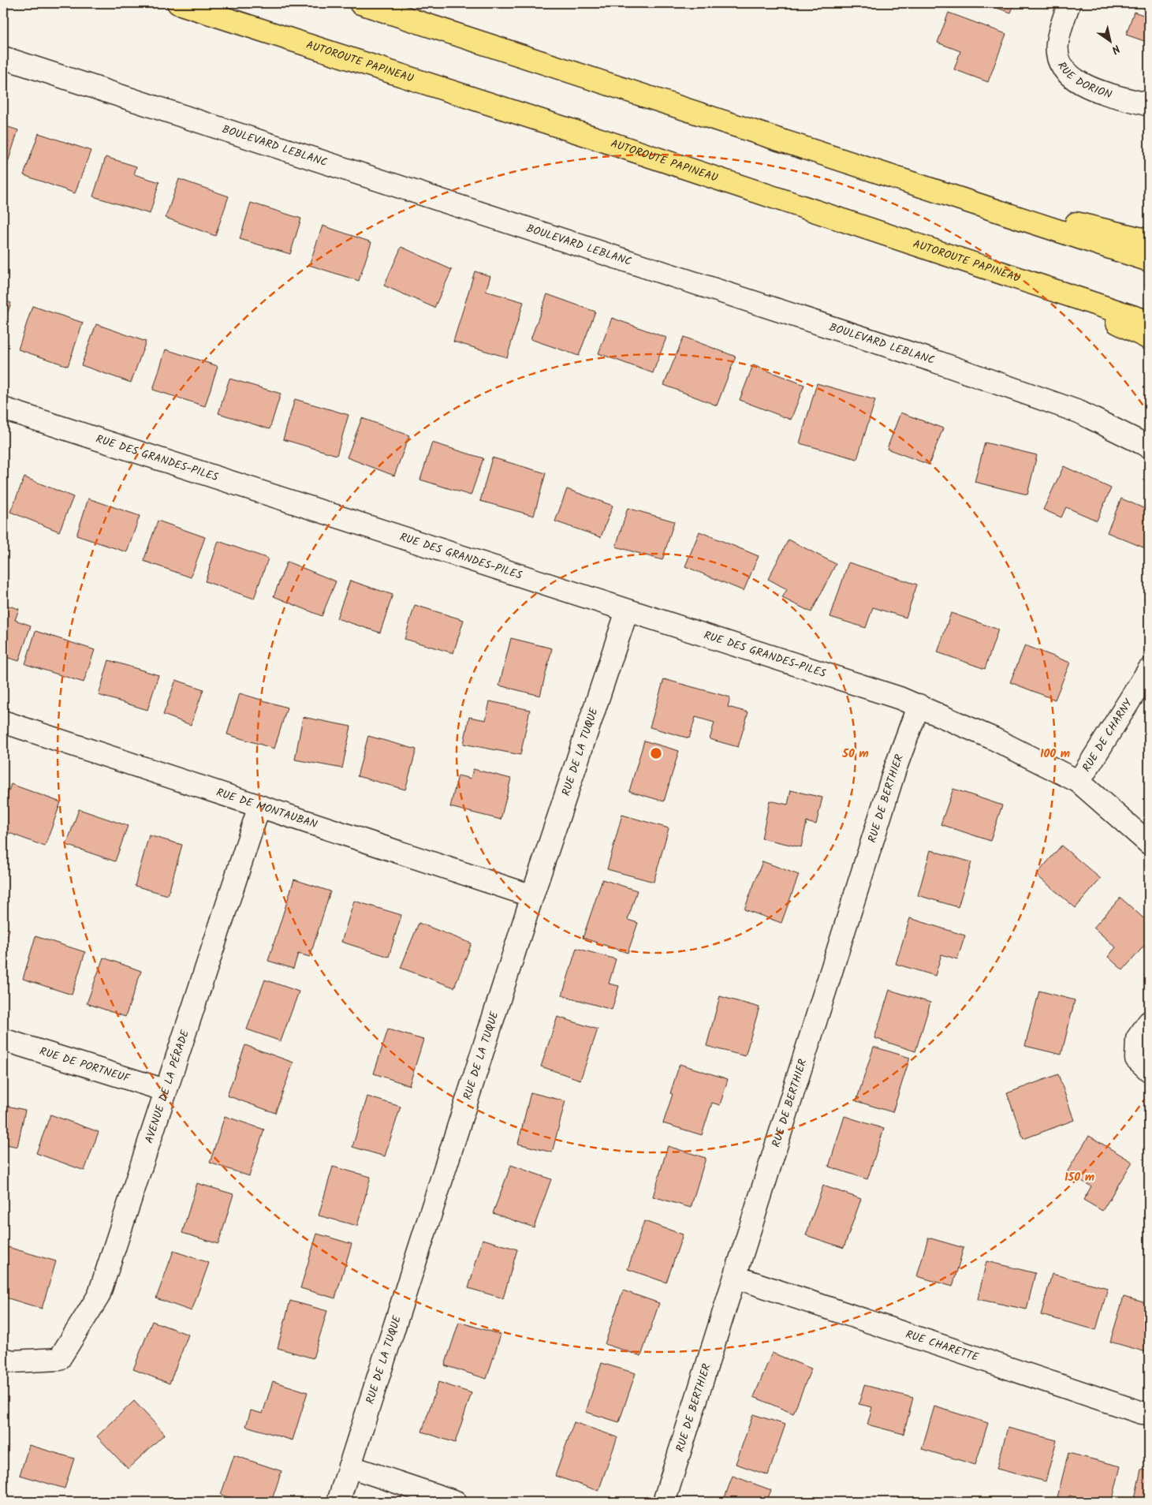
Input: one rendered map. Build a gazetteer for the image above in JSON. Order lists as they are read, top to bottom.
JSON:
{
  "streets": {
    "highway": ["AUTOROUTE PAPINEAU"],
    "street": [
      "RUE DORION",
      "BOULEVARD LEBLANC",
      "RUE DES GRANDES-PILES",
      "RUE DE CHARNY",
      "RUE DE LA TUQUE",
      "RUE DE BERTHIER",
      "RUE DE MONTAUBAN",
      "RUE DE PORTNEUF",
      "AVENUE DE LA PÉRADE",
      "RUE CHARETTE"
    ]
  },
  "crossings": [
    ["RUE DES GRANDES-PILES", "RUE DE CHARNY"],
    ["RUE DES GRANDES-PILES", "RUE DE LA TUQUE"],
    ["RUE DES GRANDES-PILES", "RUE DE BERTHIER"],
    ["RUE DE LA TUQUE", "RUE DE MONTAUBAN"],
    ["RUE DE BERTHIER", "RUE CHARETTE"],
    ["RUE DE MONTAUBAN", "AVENUE DE LA PÉRADE"],
    ["RUE DE PORTNEUF", "AVENUE DE LA PÉRADE"]
  ],
  "north": "bottom right",
  "rings": ["50 m", "100 m", "150 m"]
}
